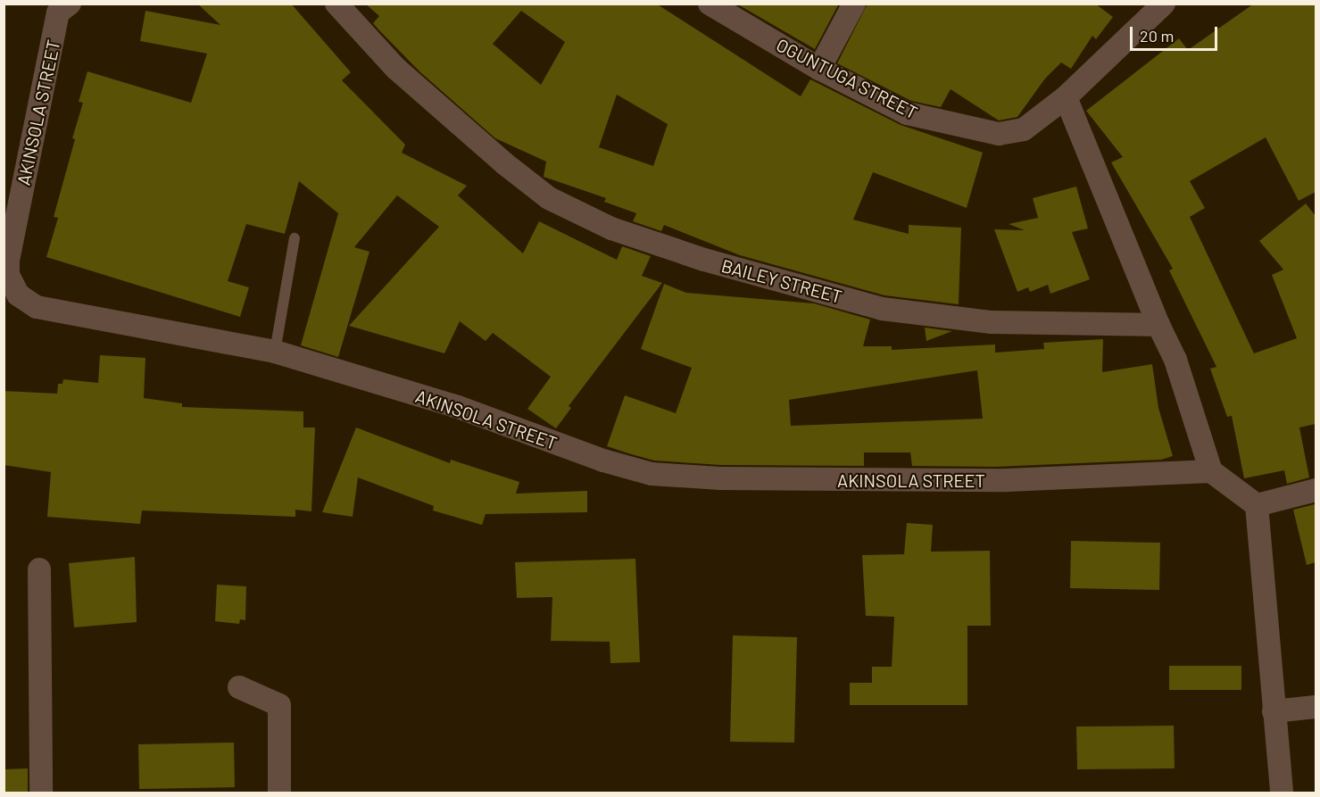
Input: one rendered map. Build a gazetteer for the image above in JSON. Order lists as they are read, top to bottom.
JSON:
{
  "streets": {
    "street": ["OGUNTUGA STREET", "AKINSOLA STREET", "BAILEY STREET"]
  },
  "scale_bar": "20 m"
}
